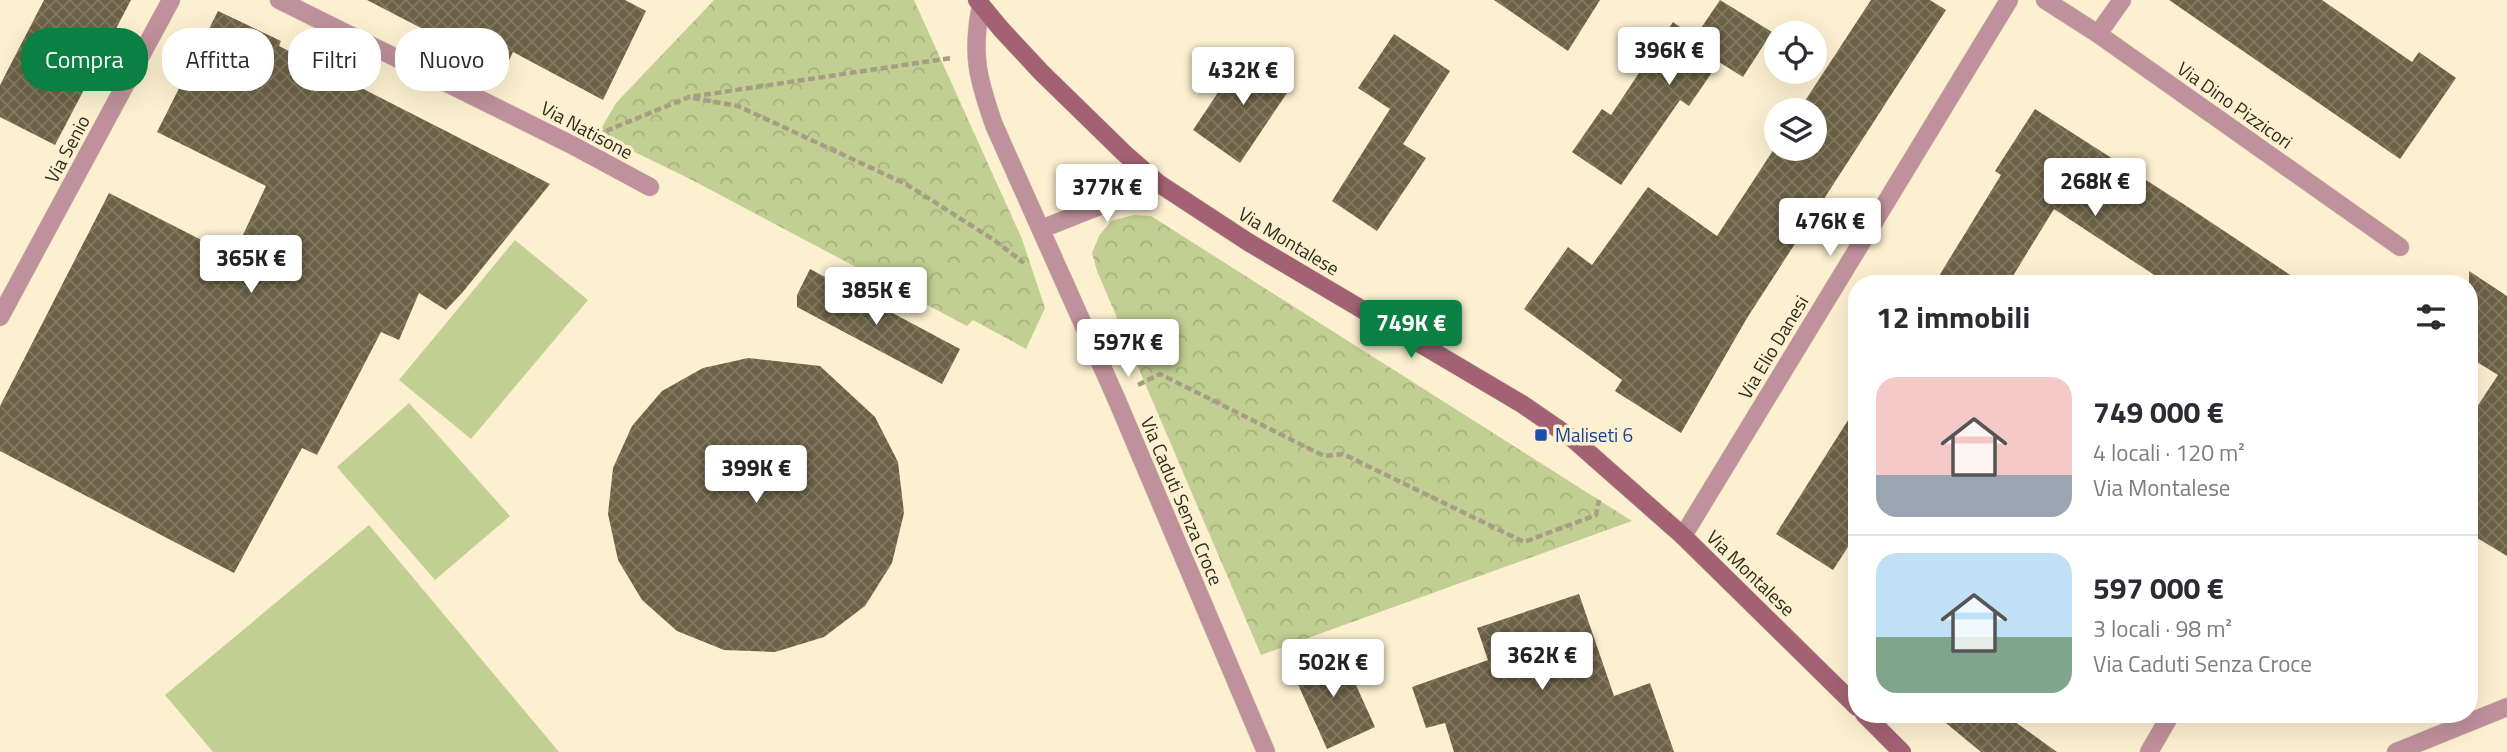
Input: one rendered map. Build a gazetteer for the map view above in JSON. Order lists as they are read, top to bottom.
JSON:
{
  "streets": {
    "street": [
      "Via Dino Pizzicori",
      "Via Natisone",
      "Via Senio",
      "Via Montalese",
      "Via Elio Danesi",
      "Via Caduti Senza Croce"
    ]
  },
  "crossings": [
    ["Via Montalese", "Via Elio Danesi"],
    ["Via Montalese", "Via Caduti Senza Croce"]
  ],
  "places": {
    "transit": ["Maliseti 6"]
  },
  "page": {
    "price": [
      "396K €",
      "432K €",
      "268K €",
      "377K €",
      "476K €",
      "365K €",
      "385K €",
      "749K €",
      "597K €",
      "399K €",
      "362K €",
      "502K €"
    ],
    "chip": [
      "Compra",
      "Affitta",
      "Filtri",
      "Nuovo"
    ],
    "heading": "12 immobili",
    "list": [
      {
        "name": "749 000 €",
        "note": "4 locali · 120 m² · Via Montalese"
      },
      {
        "name": "597 000 €",
        "note": "3 locali · 98 m² · Via Caduti Senza Croce"
      }
    ]
  }
}
